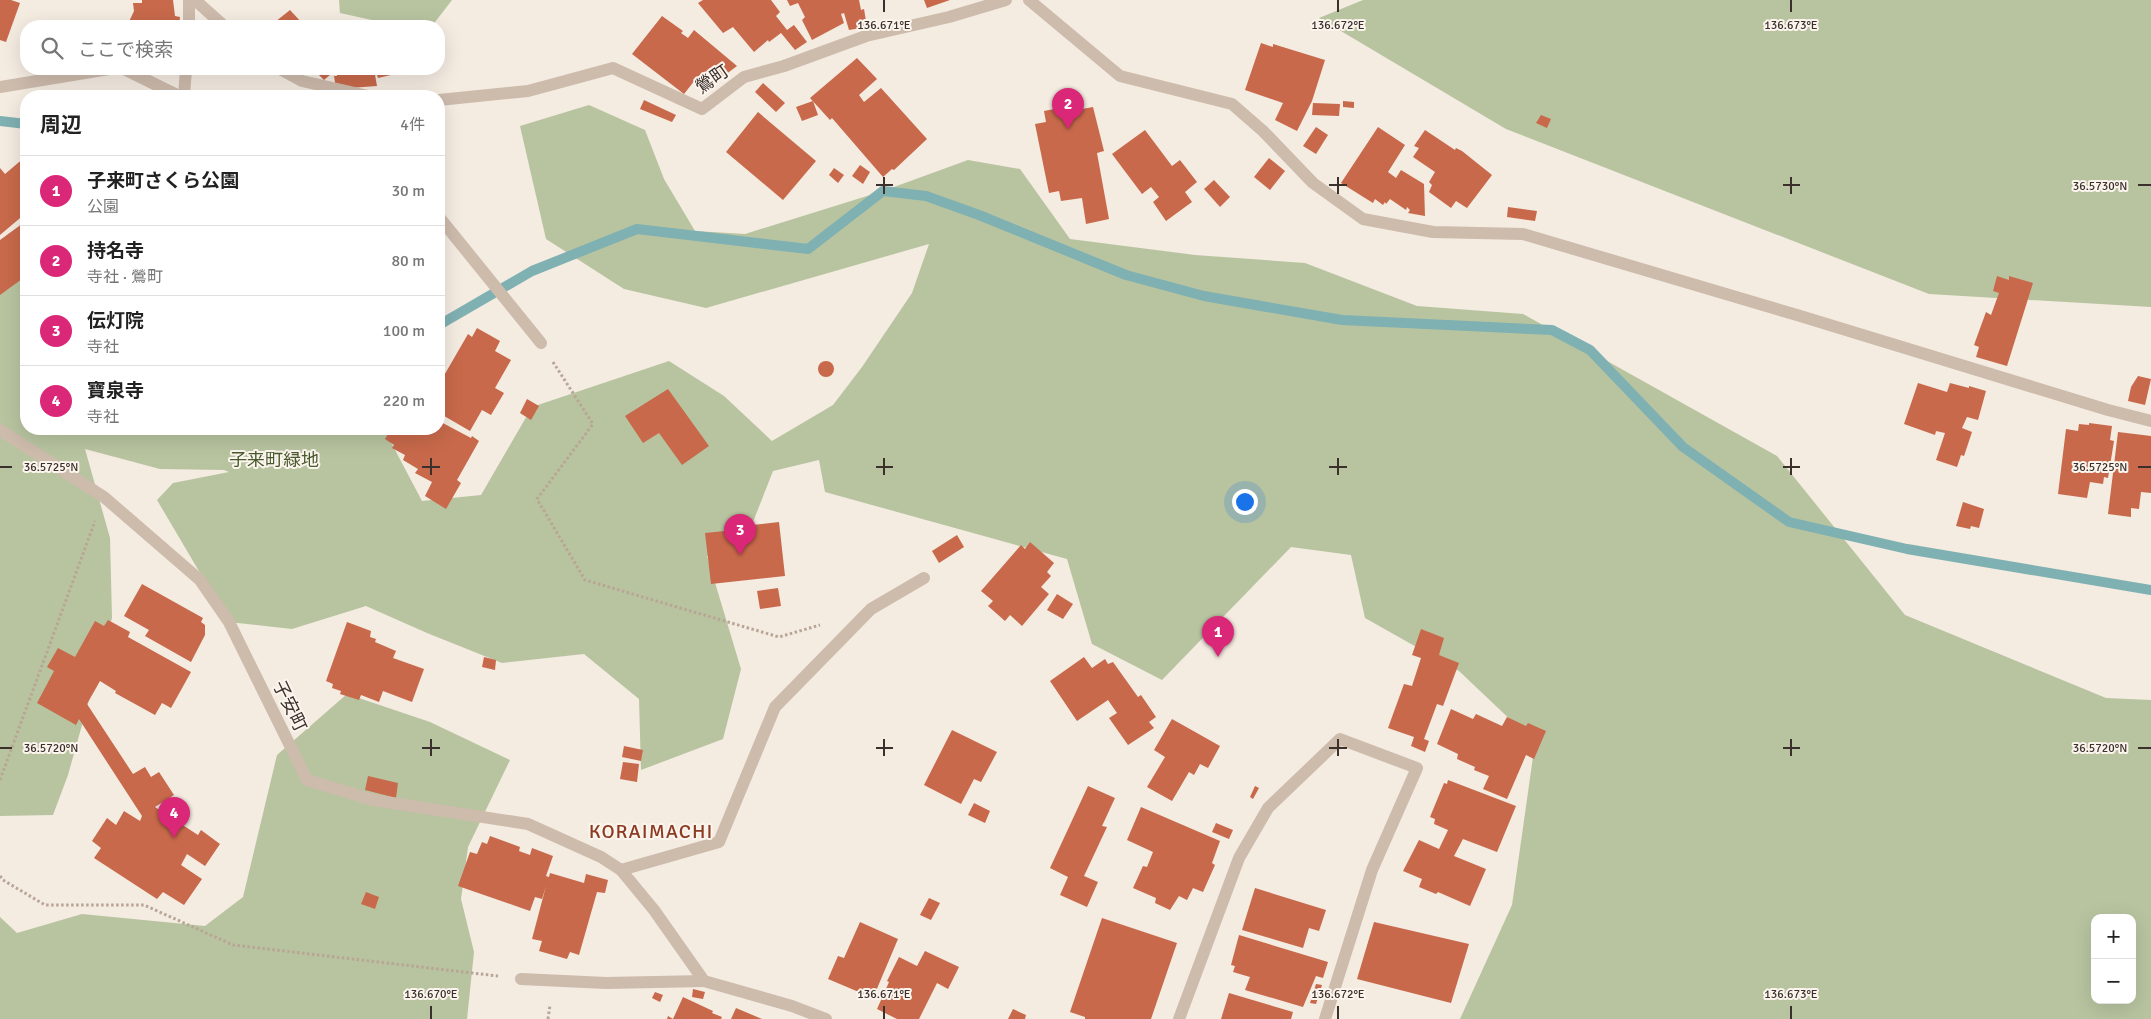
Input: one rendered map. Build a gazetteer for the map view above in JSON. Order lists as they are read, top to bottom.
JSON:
{
  "streets": {
    "street": ["鶯町", "子安町"]
  },
  "districts": ["KORAIMACHI"],
  "parks": ["子来町緑地"],
  "page": {
    "search": "ここで検索",
    "pins": [
      "2",
      "3",
      "1",
      "4"
    ],
    "heading": ["周辺", "4件"],
    "list": [
      {
        "mark": "1",
        "name": "子来町さくら公園",
        "note": "公園",
        "value": "30 m"
      },
      {
        "mark": "2",
        "name": "持名寺",
        "note": "寺社 · 鶯町",
        "value": "80 m"
      },
      {
        "mark": "3",
        "name": "伝灯院",
        "note": "寺社",
        "value": "100 m"
      },
      {
        "mark": "4",
        "name": "寶泉寺",
        "note": "寺社",
        "value": "220 m"
      }
    ],
    "map_buttons": ["+", "−"]
  },
  "coordinates": [
    "136.671°E",
    "136.672°E",
    "136.673°E",
    "36.5730°N",
    "36.5725°N",
    "36.5720°N",
    "136.670°E"
  ]
}
